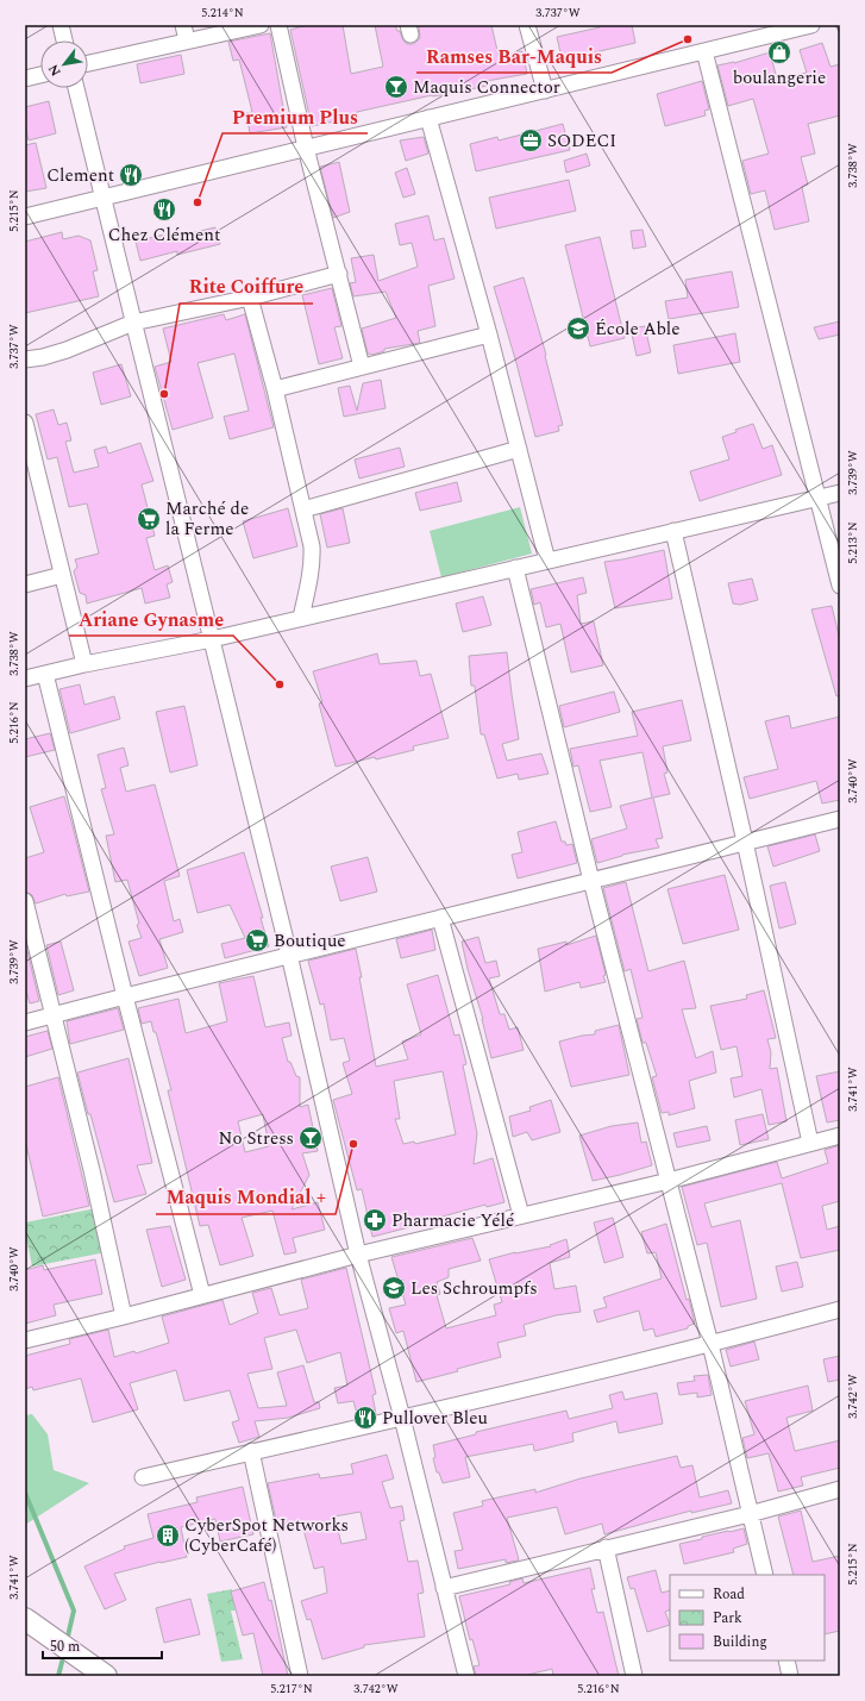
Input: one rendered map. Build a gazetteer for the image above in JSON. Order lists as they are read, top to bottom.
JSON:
{
  "places": {
    "other": [
      "Ramses Bar-Maquis",
      "Premium Plus",
      "Rite Coiffure",
      "Ariane Gynasme",
      "Maquis Mondial +"
    ],
    "shop": ["boulangerie"],
    "bar": ["Maquis Connector", "No Stress"],
    "office": ["SODECI"],
    "restaurant": ["Clement", "Chez Clément", "Pullover Bleu"],
    "school or university": ["École Able", "Les Schroumpfs"],
    "supermarket": ["Marché de la Ferme", "Boutique"],
    "pharmacy": ["Pharmacie Yélé"],
    "building": ["CyberSpot Networks (CyberCafé)"]
  },
  "legend": ["Road", "Park", "Building"],
  "scale_bar": "50 m",
  "north": "bottom left",
  "coordinates": [
    "5.214°N",
    "3.737°W",
    "3.738°W",
    "5.215°N",
    "3.739°W",
    "5.213°N",
    "5.216°N",
    "3.740°W",
    "3.741°W",
    "3.742°W",
    "5.217°N"
  ]
}
